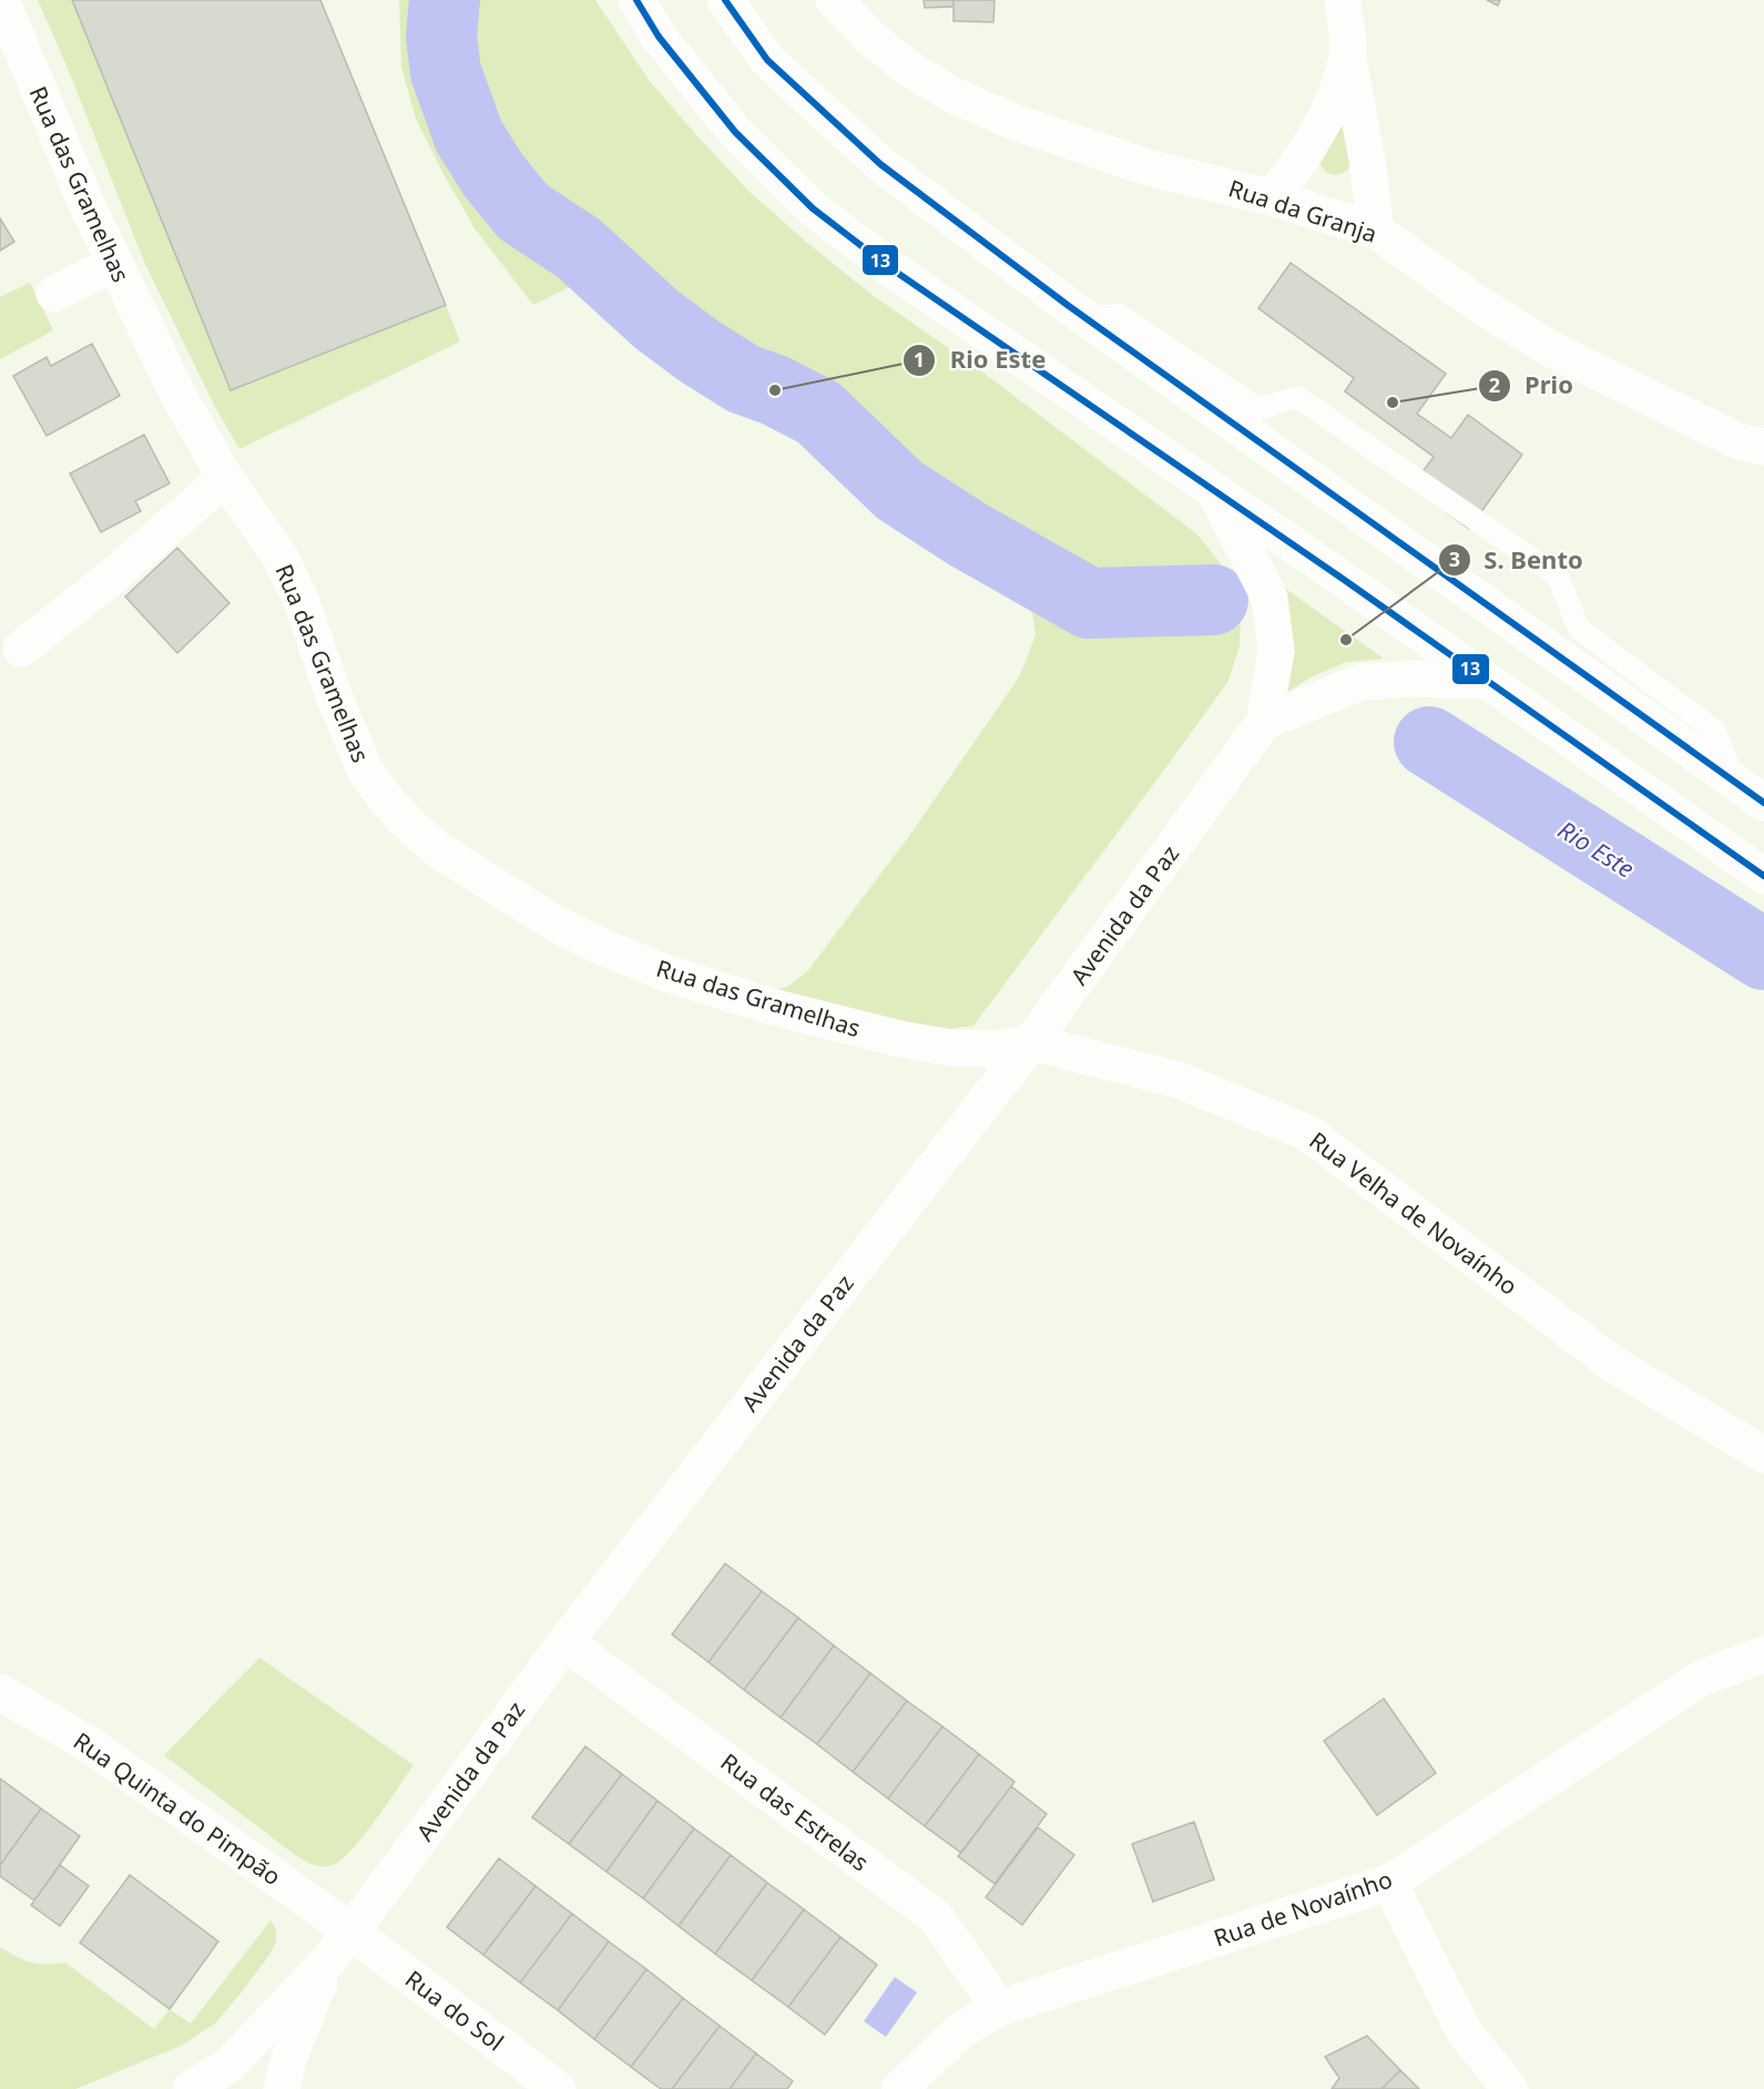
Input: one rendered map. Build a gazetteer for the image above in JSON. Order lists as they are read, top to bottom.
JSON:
{
  "streets": {
    "street": [
      "Rua das Gramelhas",
      "Rua da Granja",
      "Avenida da Paz",
      "Rua Velha de Novaínho",
      "Rua Quinta do Pimpão",
      "Rua das Estrelas",
      "Rua de Novaínho",
      "Rua do Sol"
    ]
  },
  "crossings": [
    ["Rua das Gramelhas", "Avenida da Paz"],
    ["Rua das Gramelhas", "Rua Velha de Novaínho"],
    ["Avenida da Paz", "Rua Velha de Novaínho"],
    ["Avenida da Paz", "Rua Quinta do Pimpão"],
    ["Avenida da Paz", "Rua das Estrelas"],
    ["Avenida da Paz", "Rua do Sol"],
    ["Rua Quinta do Pimpão", "Rua do Sol"],
    ["Rua das Estrelas", "Rua de Novaínho"]
  ],
  "water": ["Rio Este"],
  "places": ["Rio Este", "Prio", "S. Bento"],
  "lines": ["transit line 13"]
}
